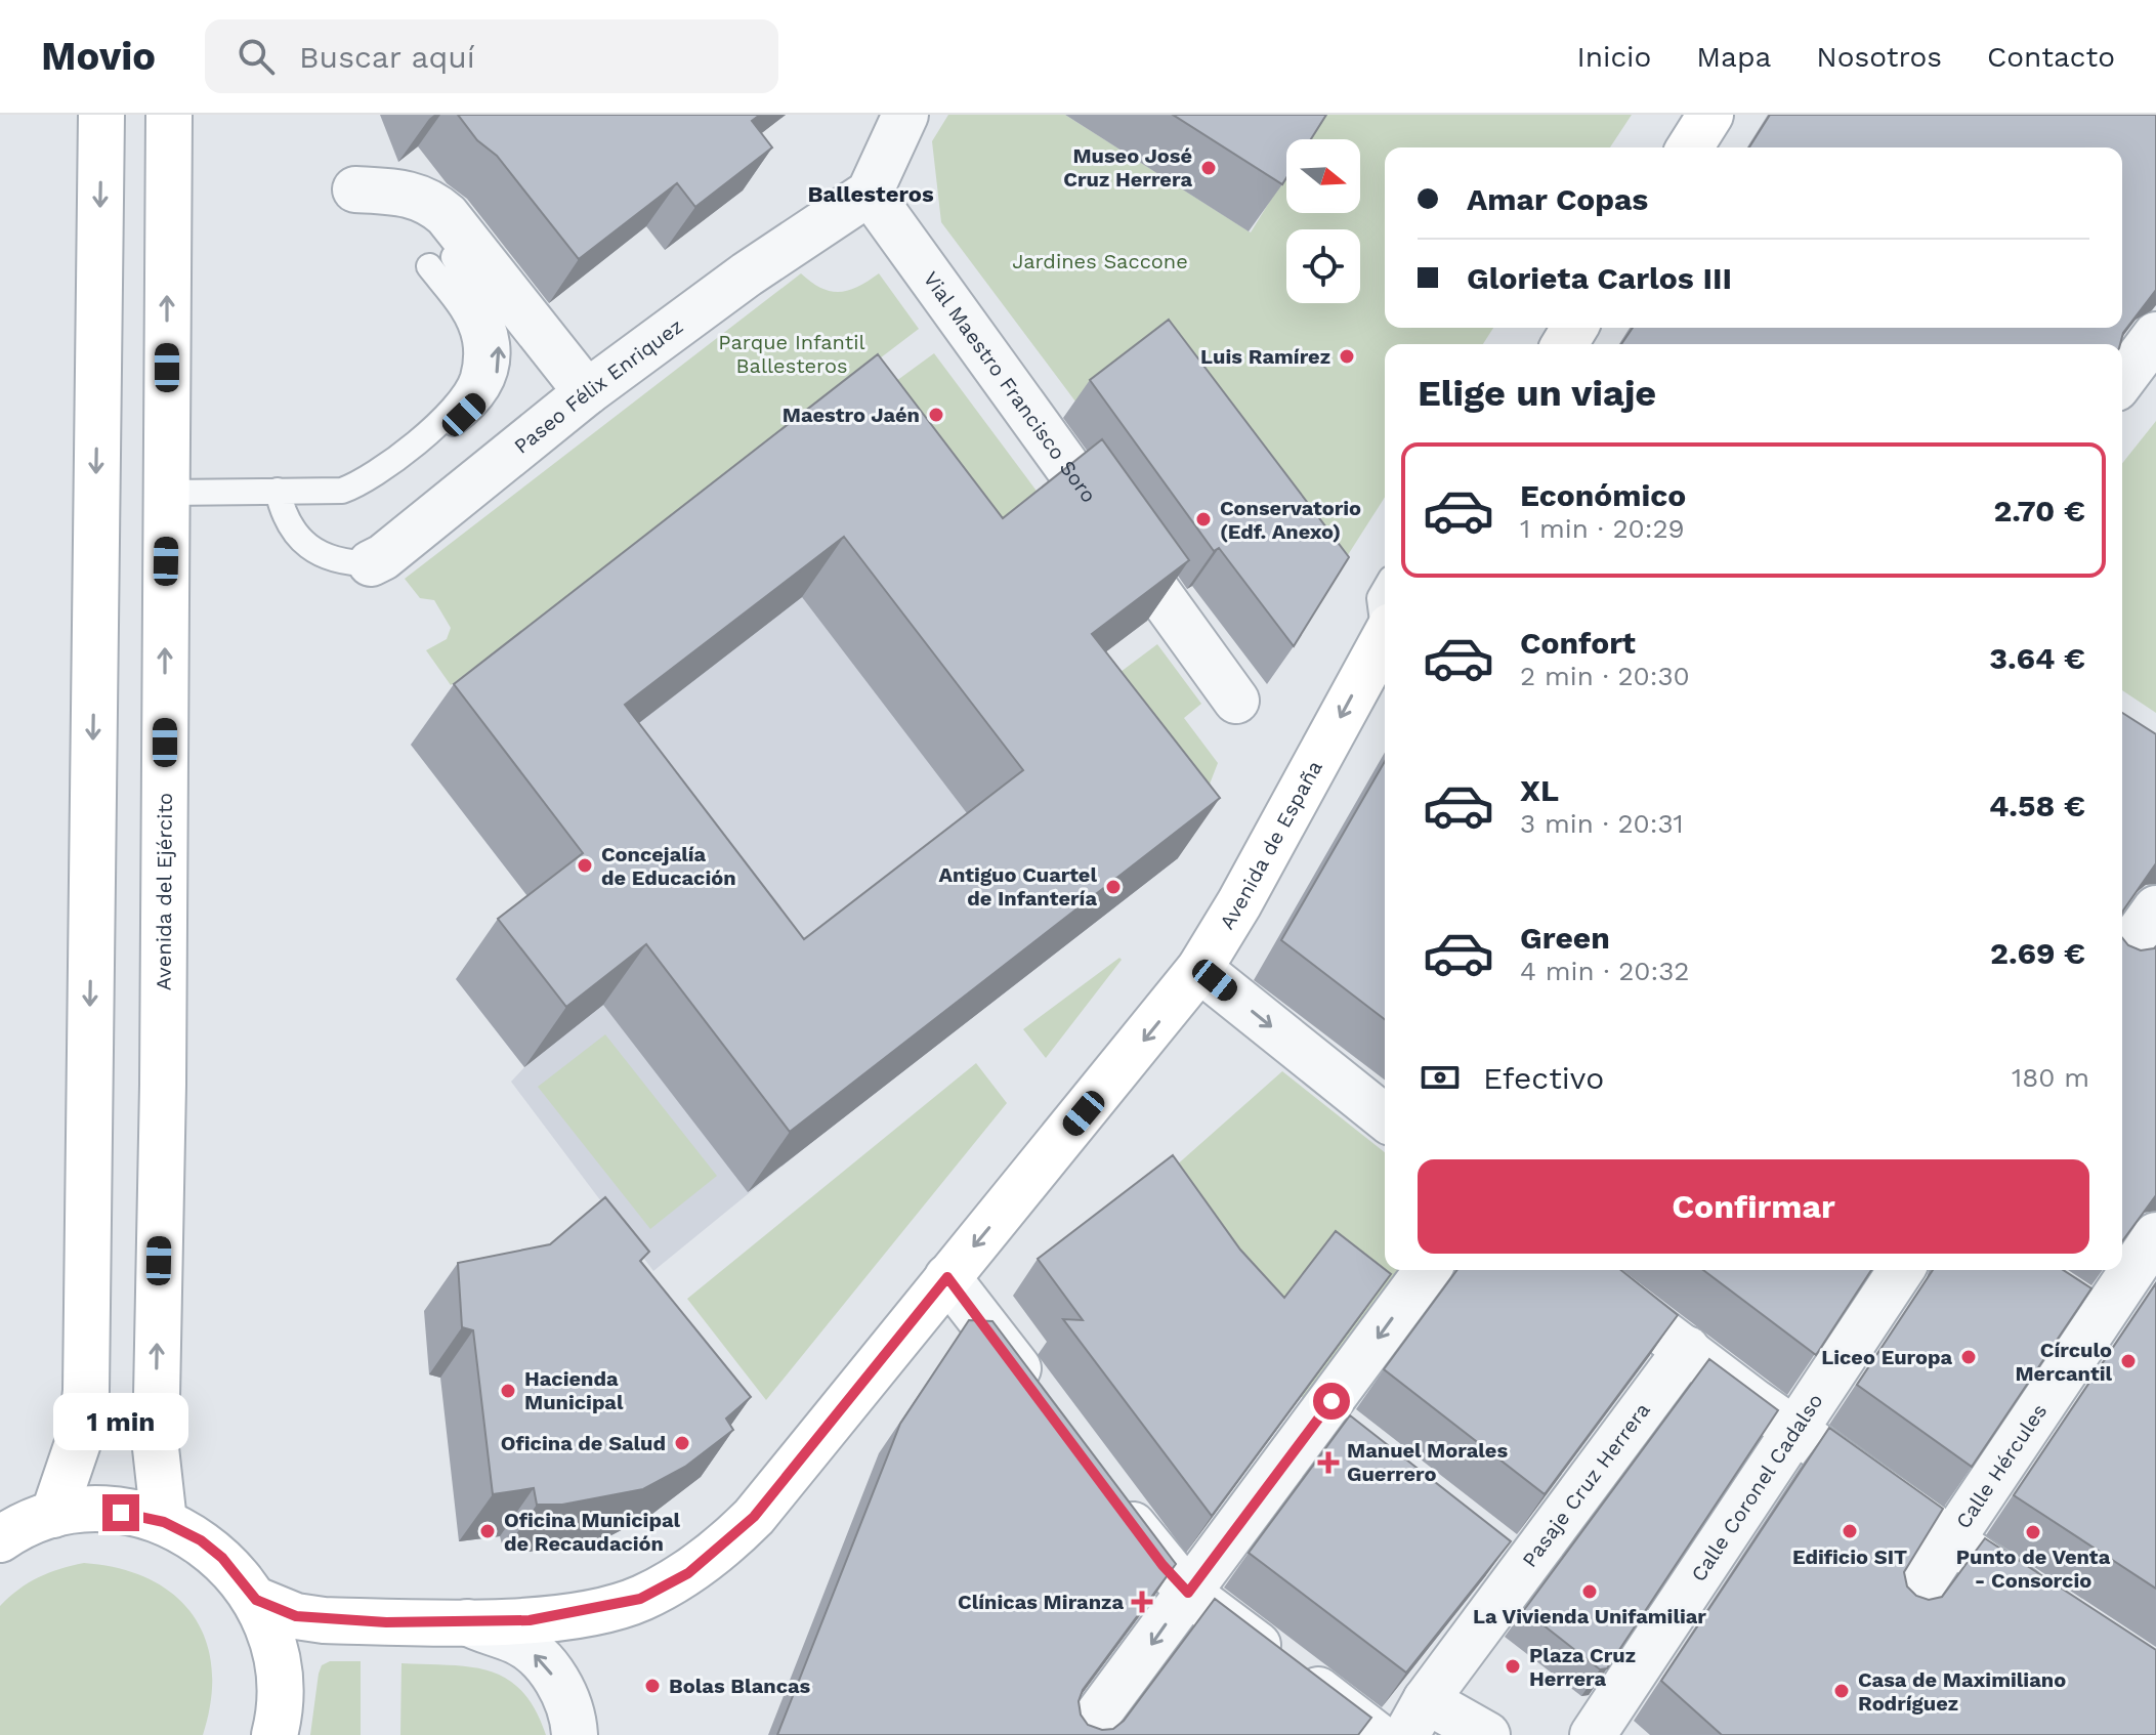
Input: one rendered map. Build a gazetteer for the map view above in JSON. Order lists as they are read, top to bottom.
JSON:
{
  "streets": {
    "main road": ["Avenida de España", "Avenida del Ejército"],
    "street": [
      "Vial Maestro Francisco Soro",
      "Paseo Félix Enriquez",
      "Calle Hércules",
      "Pasaje Cruz Herrera",
      "Calle Coronel Cadalso"
    ]
  },
  "crossings": [
    ["Vial Maestro Francisco Soro", "Paseo Félix Enriquez"]
  ],
  "one_way": ["Avenida de España"],
  "districts": ["Ballesteros"],
  "parks": ["Jardines Saccone", "Parque Infantil Ballesteros"],
  "places": {
    "other": [
      "Museo José Cruz Herrera",
      "Luis Ramírez",
      "Maestro Jaén",
      "Conservatorio (Edf. Anexo)",
      "Concejalía de Educación",
      "Antiguo Cuartel de Infantería",
      "Liceo Europa",
      "Círculo Mercantil",
      "Hacienda Municipal",
      "Oficina de Salud",
      "Oficina Municipal de Recaudación",
      "Edificio SIT",
      "Punto de Venta - Consorcio",
      "La Vivienda Unifamiliar",
      "Plaza Cruz Herrera",
      "Bolas Blancas",
      "Casa de Maximiliano Rodríguez"
    ],
    "health": ["Manuel Morales Guerrero", "Clínicas Miranza"]
  },
  "north": "right",
  "page": {
    "header": "Movio",
    "search": "Buscar aquí",
    "nav": [
      "Inicio",
      "Mapa",
      "Nosotros",
      "Contacto"
    ],
    "banner": ["Amar Copas", "Glorieta Carlos III"],
    "heading": "Elige un viaje",
    "list": [
      {
        "name": "Económico",
        "note": "1 min · 20:29",
        "value": "2.70 €"
      },
      {
        "name": "Confort",
        "note": "2 min · 20:30",
        "value": "3.64 €"
      },
      {
        "name": "XL",
        "note": "3 min · 20:31",
        "value": "4.58 €"
      },
      {
        "name": "Green",
        "note": "4 min · 20:32",
        "value": "2.69 €"
      }
    ],
    "pay": ["Efectivo", "180 m"],
    "buttons": "Confirmar",
    "bubble": "1 min"
  }
}
